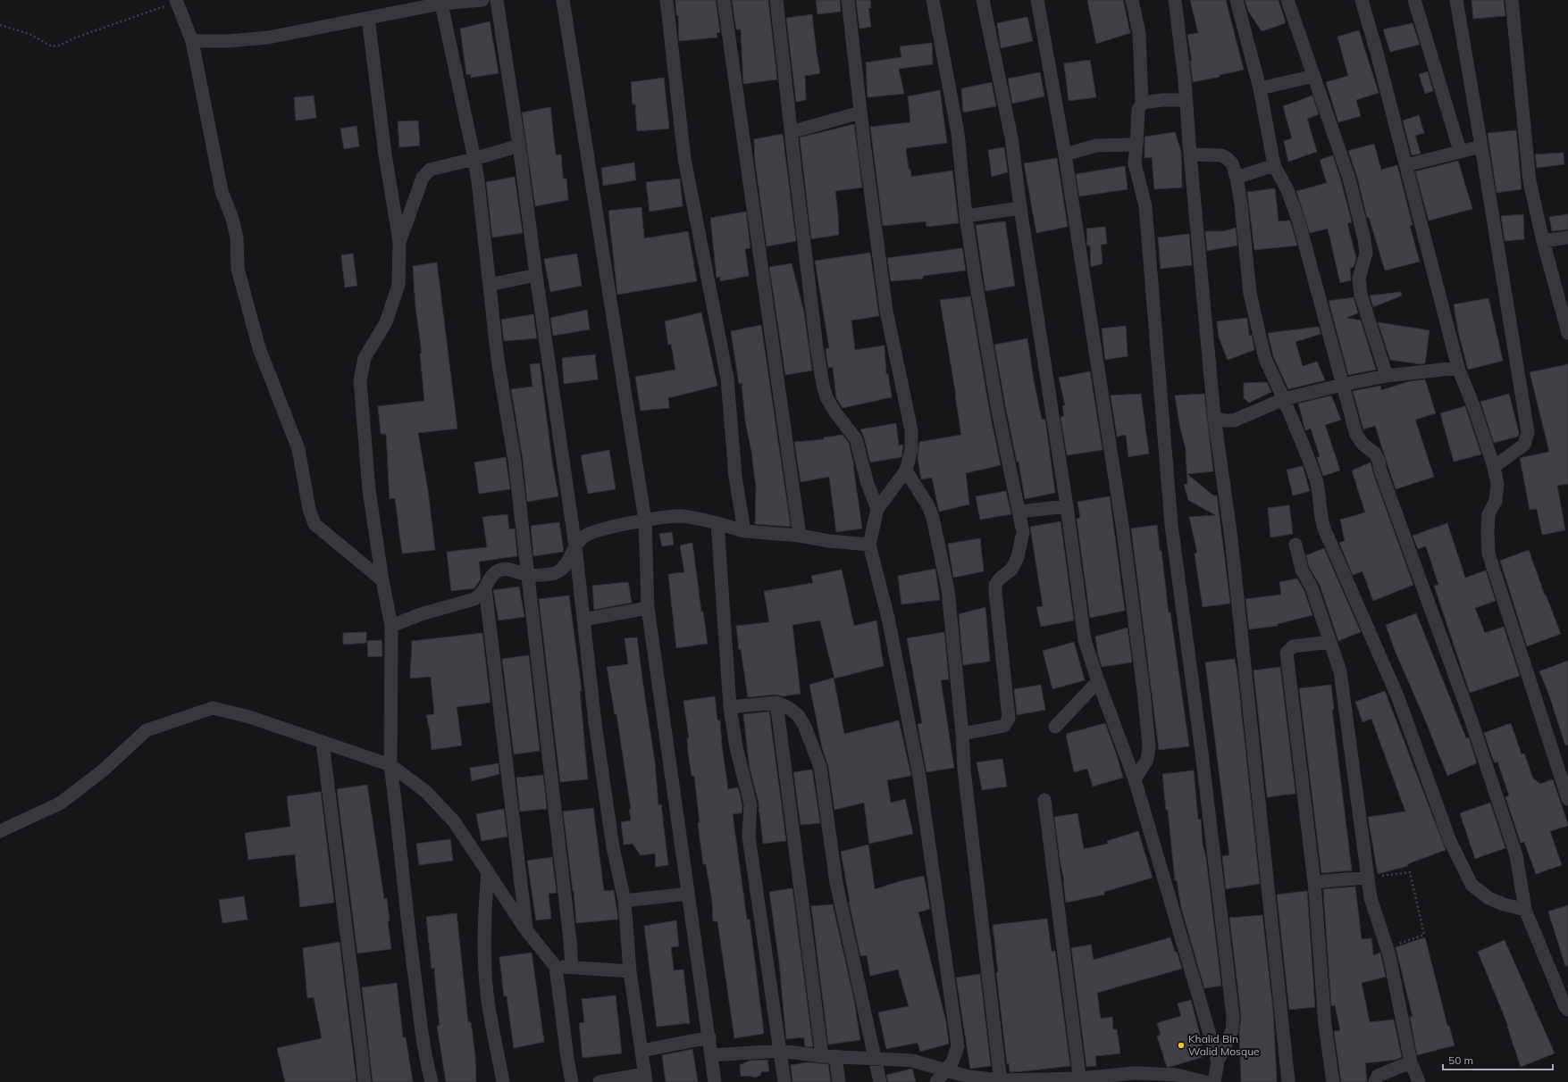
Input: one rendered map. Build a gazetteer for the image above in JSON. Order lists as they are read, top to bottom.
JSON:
{
  "places": ["Khalid Bin Walid Mosque"],
  "scale_bar": "50 m"
}
